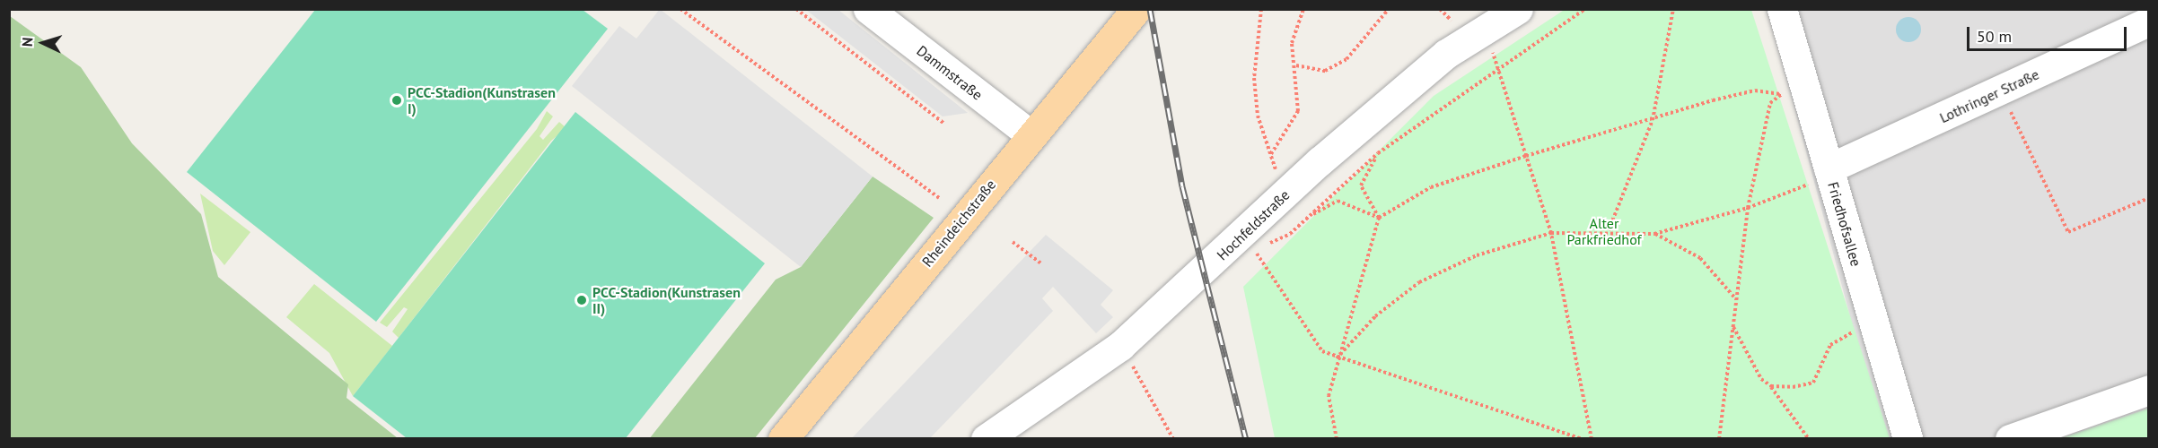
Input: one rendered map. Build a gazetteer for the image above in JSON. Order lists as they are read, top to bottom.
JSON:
{
  "streets": {
    "main road": ["Rheindeichstraße"],
    "street": [
      "Dammstraße",
      "Lothringer Straße",
      "Friedhofsallee",
      "Hochfeldstraße"
    ]
  },
  "crossings": [
    ["Dammstraße", "Rheindeichstraße"],
    ["Lothringer Straße", "Friedhofsallee"]
  ],
  "parks": ["Alter Parkfriedhof"],
  "places": ["PCC-Stadion(Kunstrasen I)", "PCC-Stadion(Kunstrasen II)"],
  "scale_bar": "50 m",
  "north": "left"
}
